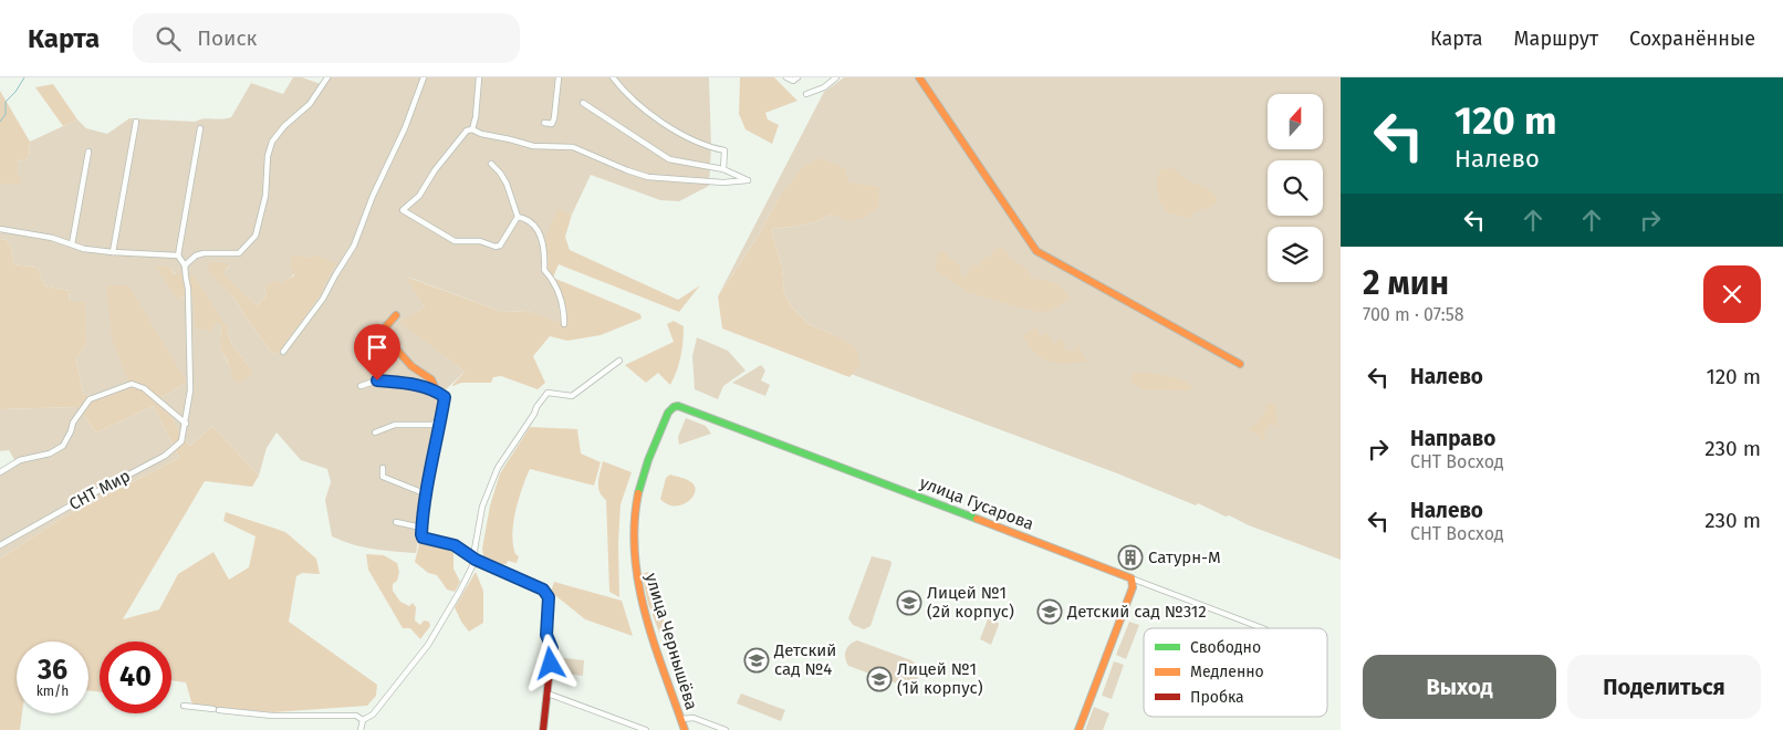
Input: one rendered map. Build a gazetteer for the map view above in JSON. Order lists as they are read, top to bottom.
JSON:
{
  "streets": {
    "street": ["СНТ Мир", "улица Гусарова", "улица Чернышёва"]
  },
  "crossings": [
    ["улица Гусарова", "улица Чернышёва"]
  ],
  "places": {
    "building": ["Сатурн-М"],
    "school or university": [
      "Лицей №1 (2й корпус)",
      "Детский сад №312",
      "Детский сад №4",
      "Лицей №1 (1й корпус)"
    ]
  },
  "legend": ["Свободно", "Медленно", "Пробка"],
  "north": "top",
  "page": {
    "header": "Карта",
    "search": "Поиск",
    "nav": ["Карта", "Маршрут", "Сохранённые"],
    "turn": ["120 m", "Налево"],
    "heading": ["2 мин", "700 m · 07:58"],
    "list": [
      {
        "name": "Налево",
        "value": "120 m"
      },
      {
        "name": "Направо",
        "note": "СНТ Восход",
        "value": "230 m"
      },
      {
        "name": "Налево",
        "note": "СНТ Восход",
        "value": "230 m"
      }
    ],
    "speed": "36 km/h",
    "limit": "40",
    "buttons": ["Выход", "Поделиться"]
  }
}
